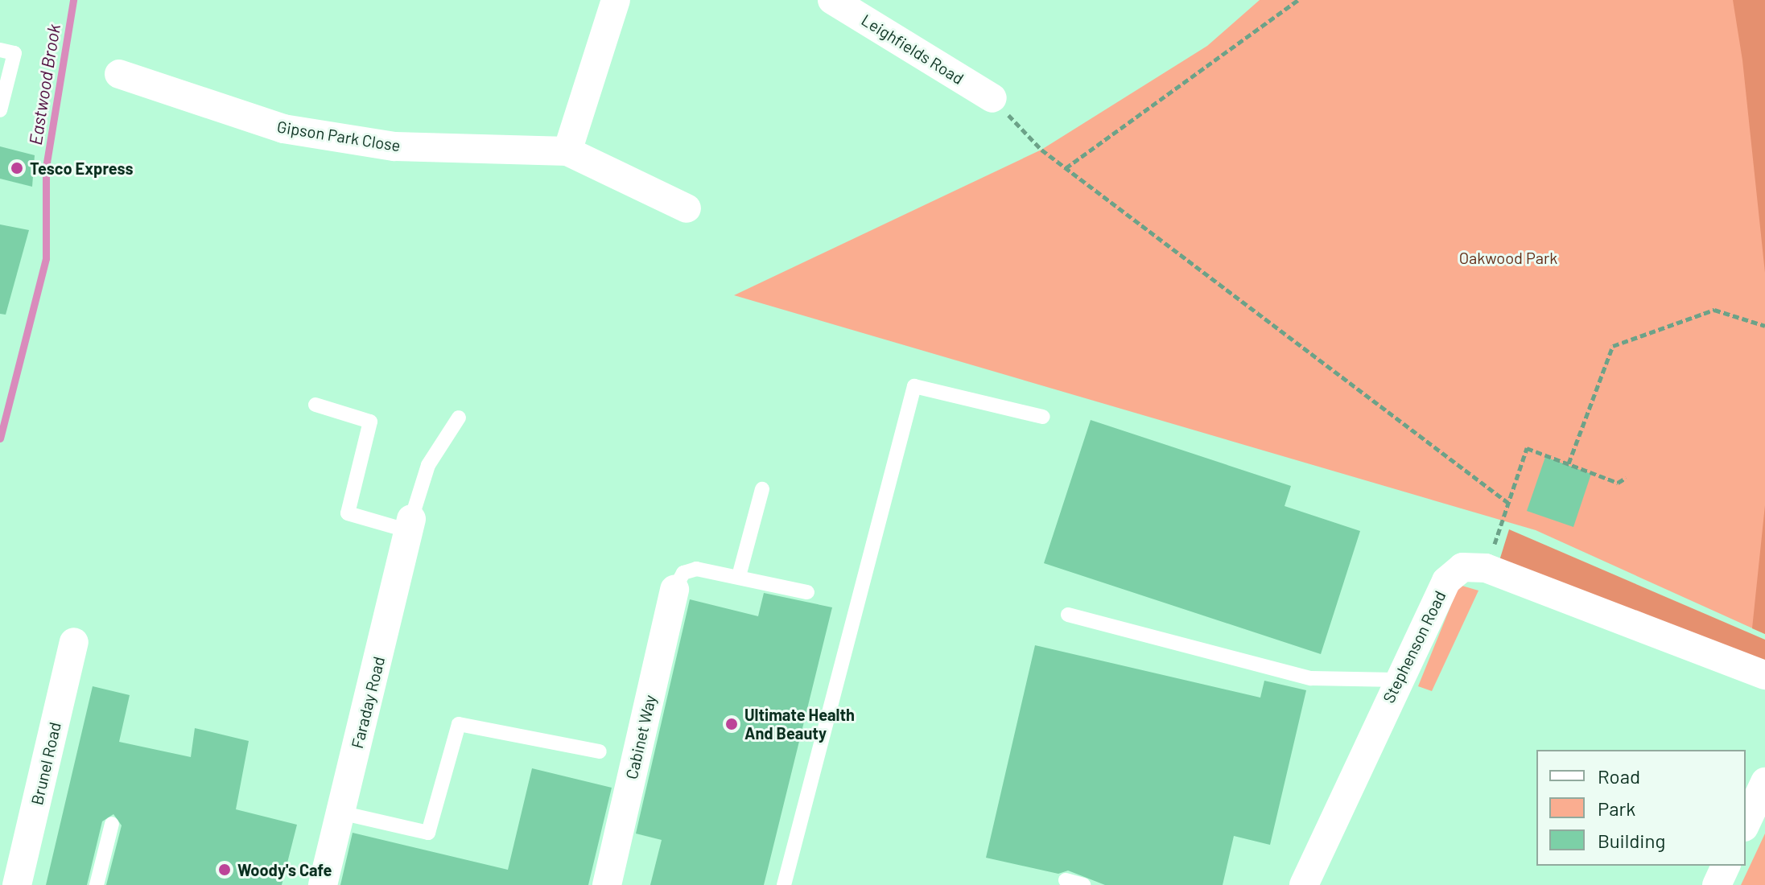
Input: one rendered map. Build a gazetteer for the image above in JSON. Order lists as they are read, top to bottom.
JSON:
{
  "streets": {
    "street": [
      "Leighfields Road",
      "Gipson Park Close",
      "Stephenson Road",
      "Faraday Road",
      "Cabinet Way",
      "Brunel Road"
    ]
  },
  "water": ["Eastwood Brook"],
  "parks": ["Oakwood Park"],
  "places": ["Tesco Express", "Ultimate Health And Beauty", "Woody's Cafe"],
  "legend": ["Road", "Park", "Building"]
}
